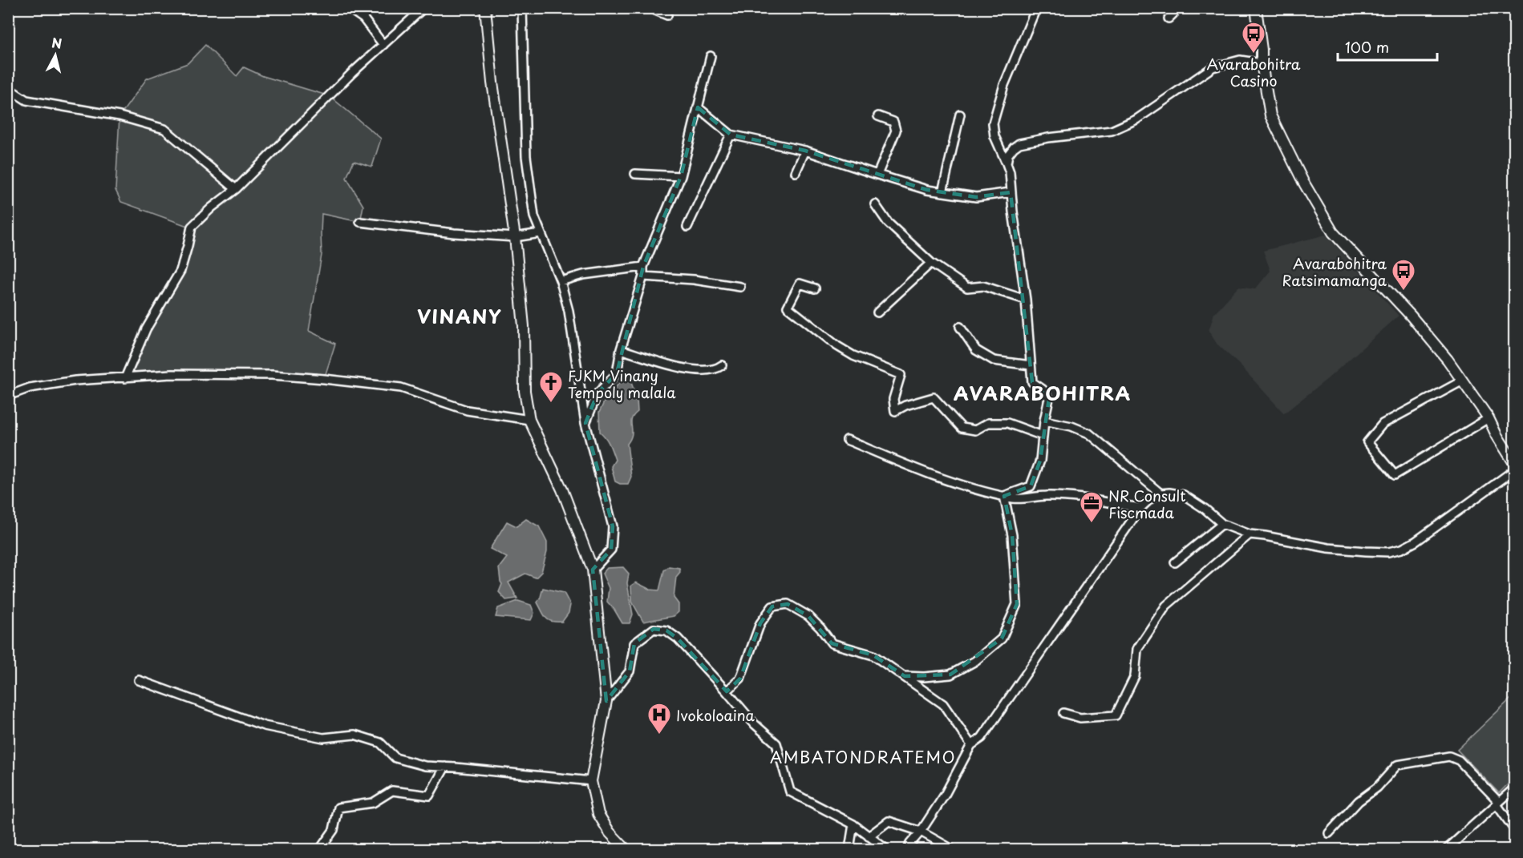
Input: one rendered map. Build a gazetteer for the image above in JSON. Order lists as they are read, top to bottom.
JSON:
{
  "districts": ["VINANY", "AVARABOHITRA", "AMBATONDRATEMO"],
  "places": {
    "bus stop": ["Avarabohitra Casino", "Avarabohitra Ratsimamanga"],
    "church": ["FJKM Vinany Tempoly malala"],
    "office": ["NR Consult Fiscmada"],
    "hospital": ["Ivokoloaina"]
  },
  "scale_bar": "100 m",
  "north": "top"
}
